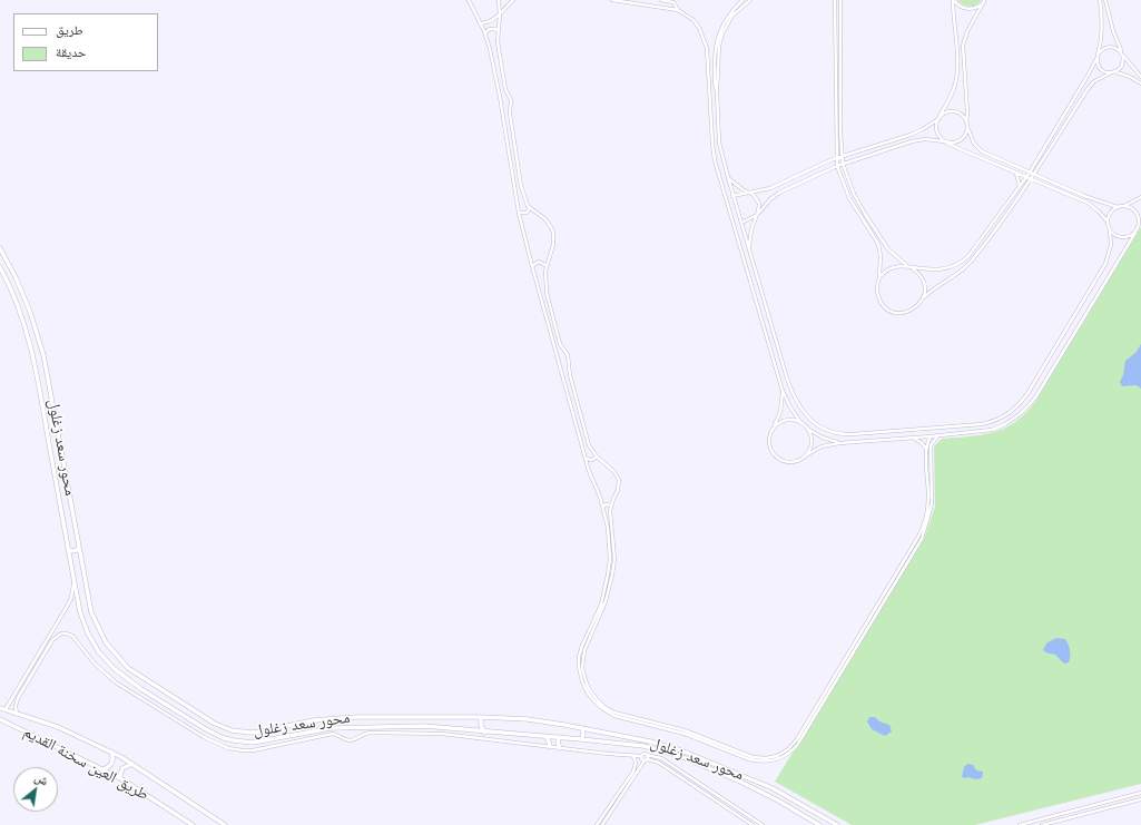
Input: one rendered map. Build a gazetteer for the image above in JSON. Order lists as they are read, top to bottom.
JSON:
{
  "streets": {
    "main road": ["محور سعد زغلول", "طريق العين سخنة القديم"]
  },
  "legend": ["طريق", "حديقة"],
  "north": "top right"
}
